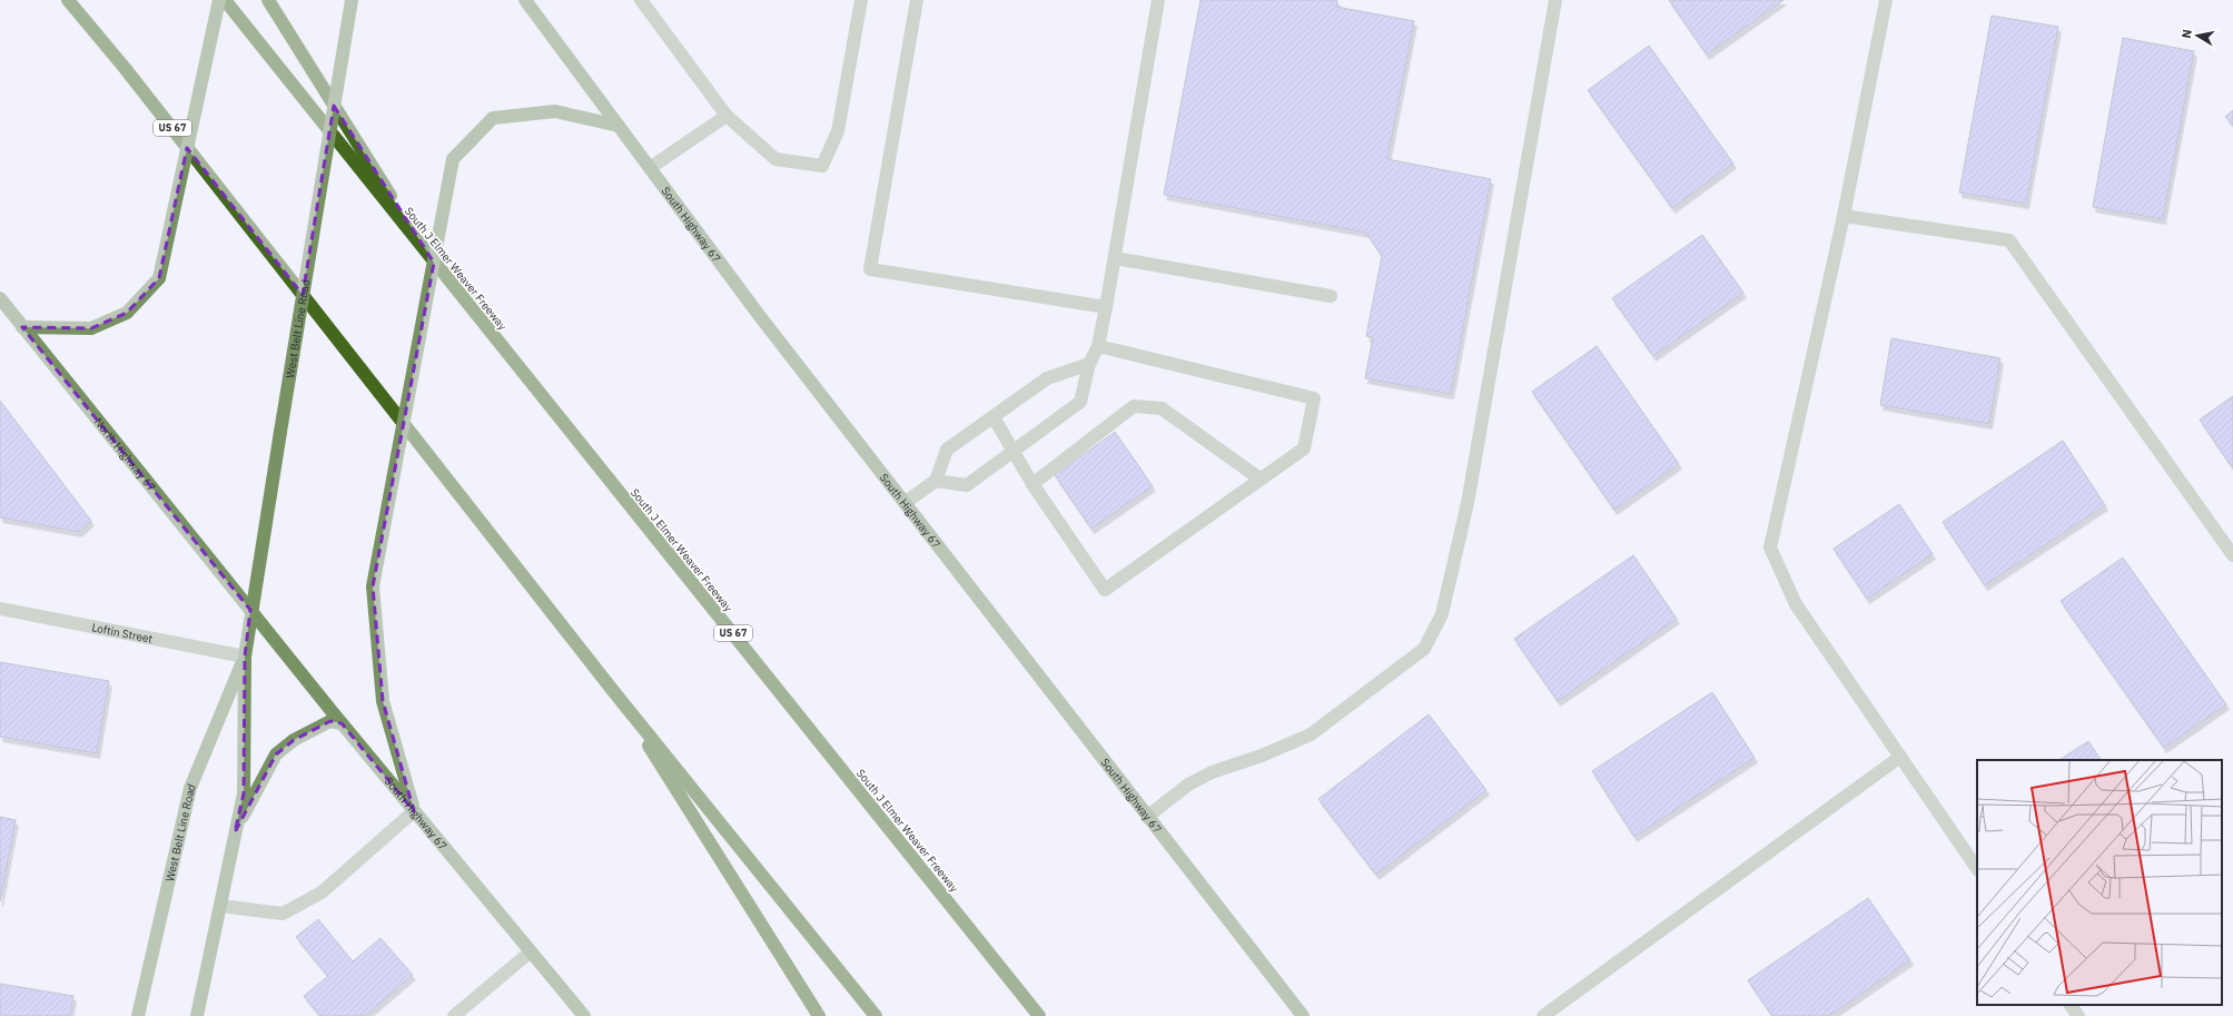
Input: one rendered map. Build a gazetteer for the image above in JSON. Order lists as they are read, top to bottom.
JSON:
{
  "streets": {
    "highway": ["US 67", "South J Elmer Weaver Freeway"],
    "main road": ["South Highway 67", "West Belt Line Road", "North Highway 67"],
    "street": ["Loftin Street"]
  },
  "crossings": [
    ["South Highway 67", "West Belt Line Road"],
    ["South Highway 67", "North Highway 67"],
    ["West Belt Line Road", "North Highway 67"],
    ["West Belt Line Road", "Loftin Street"]
  ],
  "north": "left"
}
